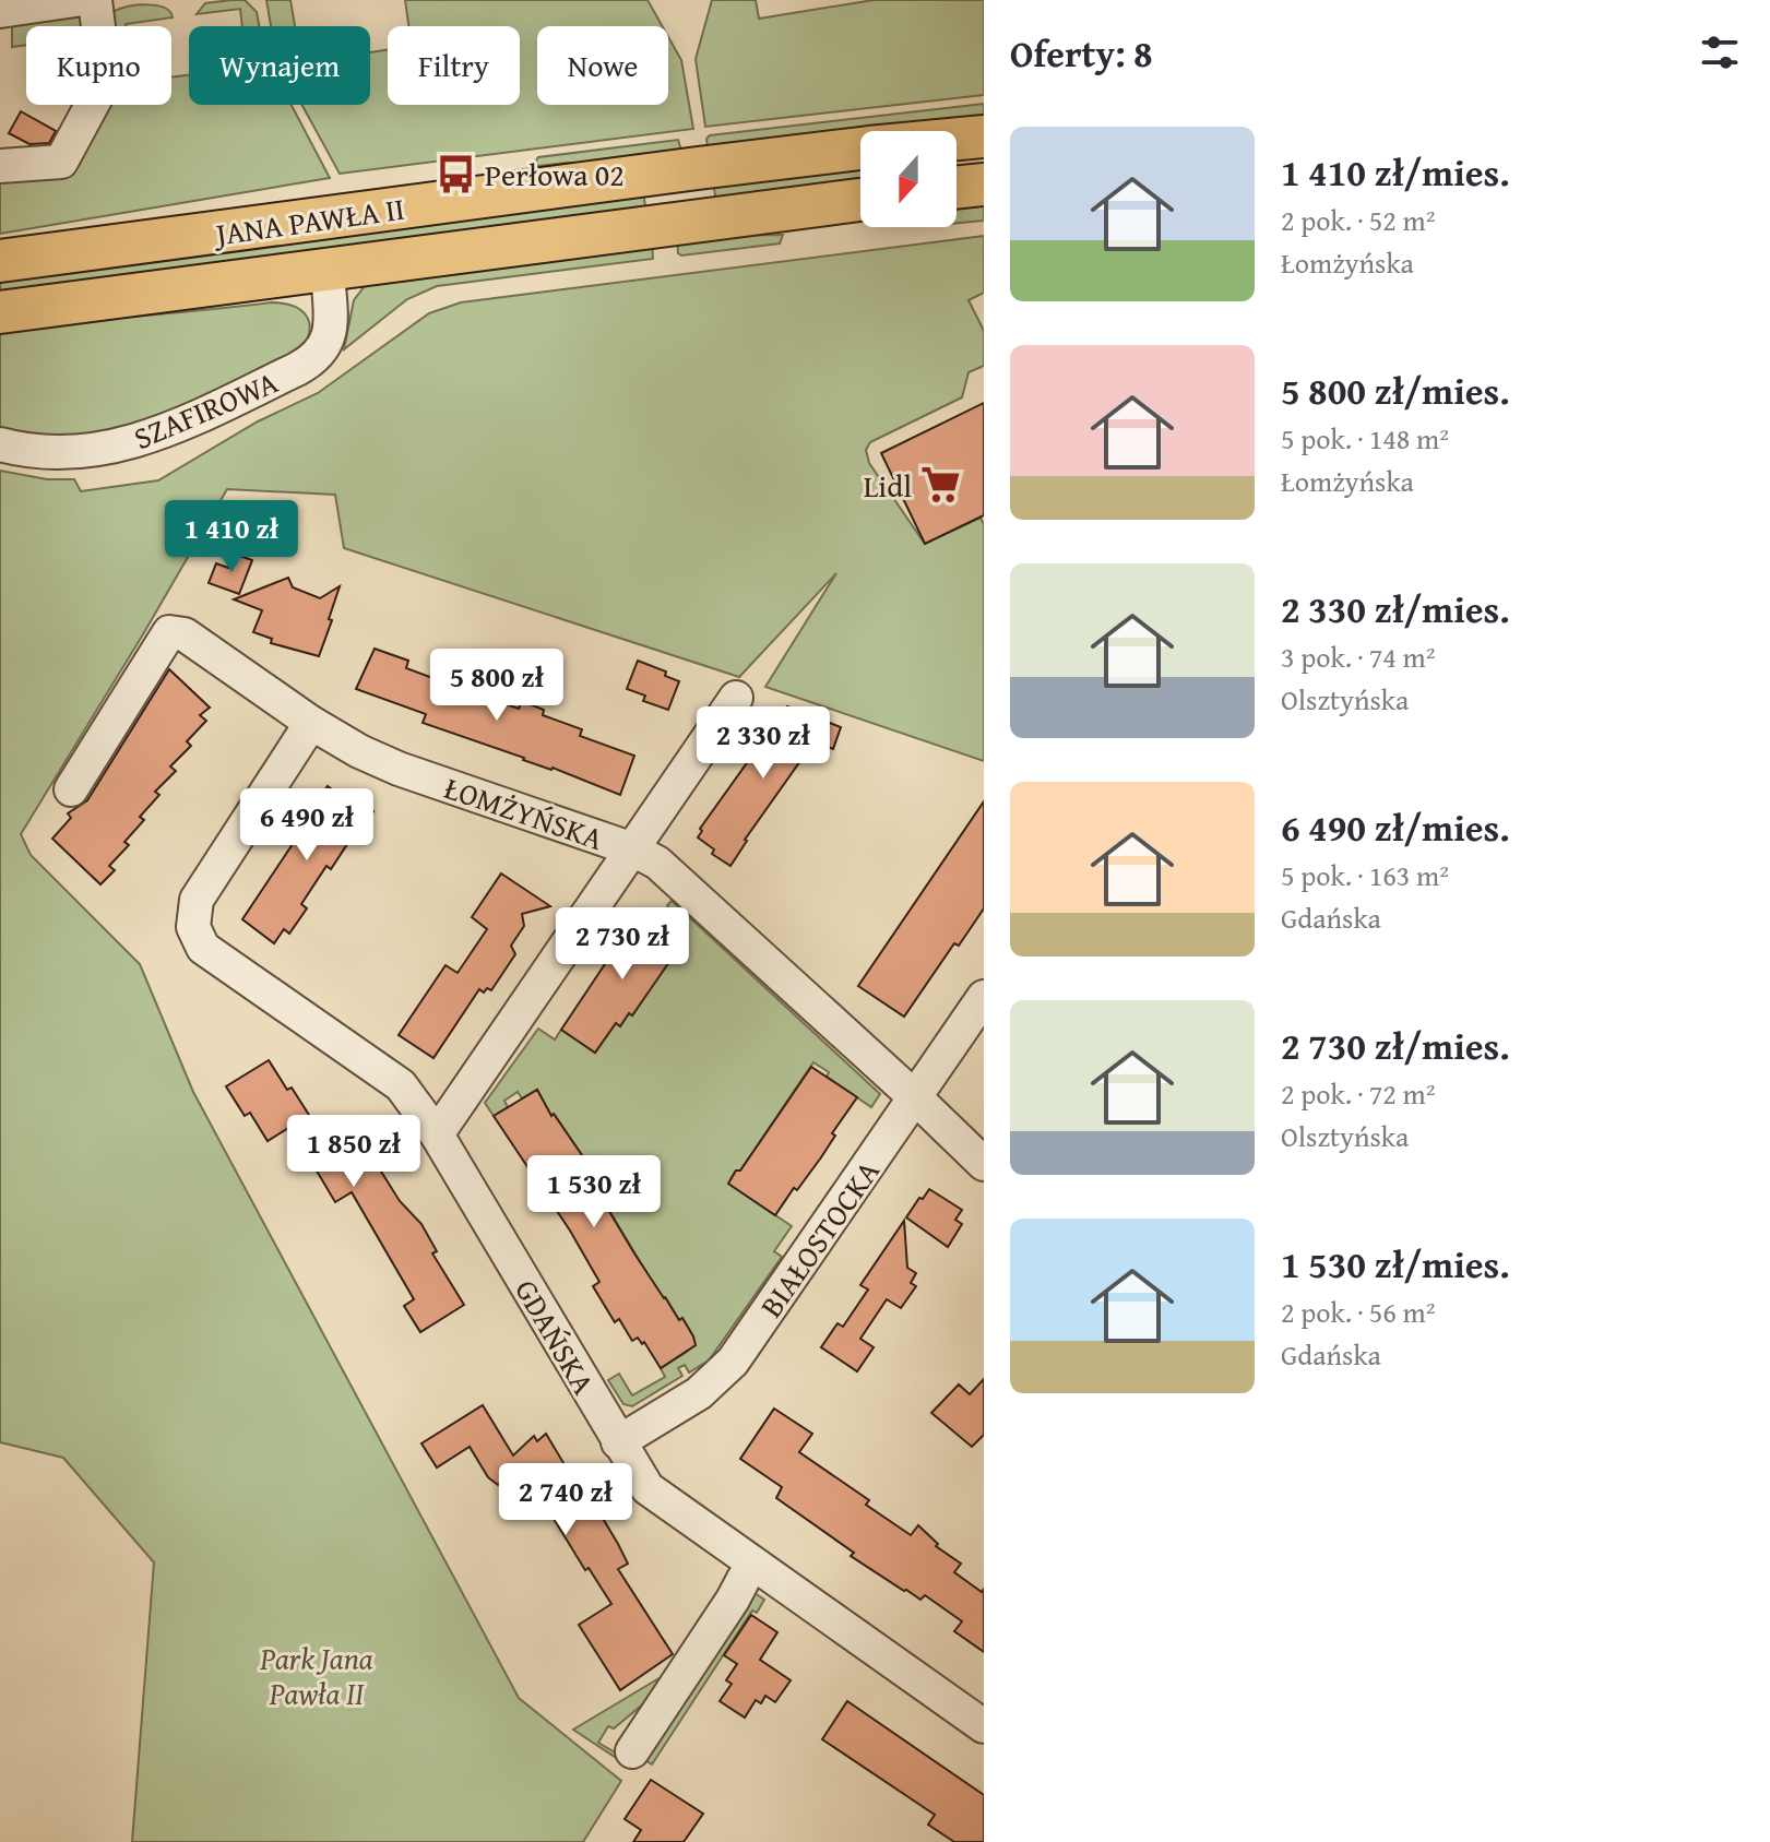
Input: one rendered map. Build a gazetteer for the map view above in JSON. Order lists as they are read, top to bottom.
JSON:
{
  "streets": {
    "main road": ["JANA PAWŁA II"],
    "street": [
      "SZAFIROWA",
      "ŁOMŻYŃSKA",
      "BIAŁOSTOCKA",
      "GDAŃSKA"
    ]
  },
  "crossings": [
    ["JANA PAWŁA II", "SZAFIROWA"],
    ["ŁOMŻYŃSKA", "BIAŁOSTOCKA"],
    ["ŁOMŻYŃSKA", "GDAŃSKA"],
    ["BIAŁOSTOCKA", "GDAŃSKA"]
  ],
  "parks": ["Park Jana Pawła II"],
  "places": {
    "bus stop": ["Perłowa 02"],
    "supermarket": ["Lidl"]
  },
  "north": "bottom",
  "page": {
    "heading": "Oferty: 8",
    "chip": [
      "Kupno",
      "Wynajem",
      "Filtry",
      "Nowe"
    ],
    "list": [
      {
        "name": "1 410 zł/mies.",
        "note": "2 pok. · 52 m² · Łomżyńska"
      },
      {
        "name": "5 800 zł/mies.",
        "note": "5 pok. · 148 m² · Łomżyńska"
      },
      {
        "name": "2 330 zł/mies.",
        "note": "3 pok. · 74 m² · Olsztyńska"
      },
      {
        "name": "6 490 zł/mies.",
        "note": "5 pok. · 163 m² · Gdańska"
      },
      {
        "name": "2 730 zł/mies.",
        "note": "2 pok. · 72 m² · Olsztyńska"
      },
      {
        "name": "1 530 zł/mies.",
        "note": "2 pok. · 56 m² · Gdańska"
      }
    ],
    "price": [
      "1 410 zł",
      "5 800 zł",
      "2 330 zł",
      "6 490 zł",
      "2 730 zł",
      "1 850 zł",
      "1 530 zł",
      "2 740 zł"
    ]
  }
}
